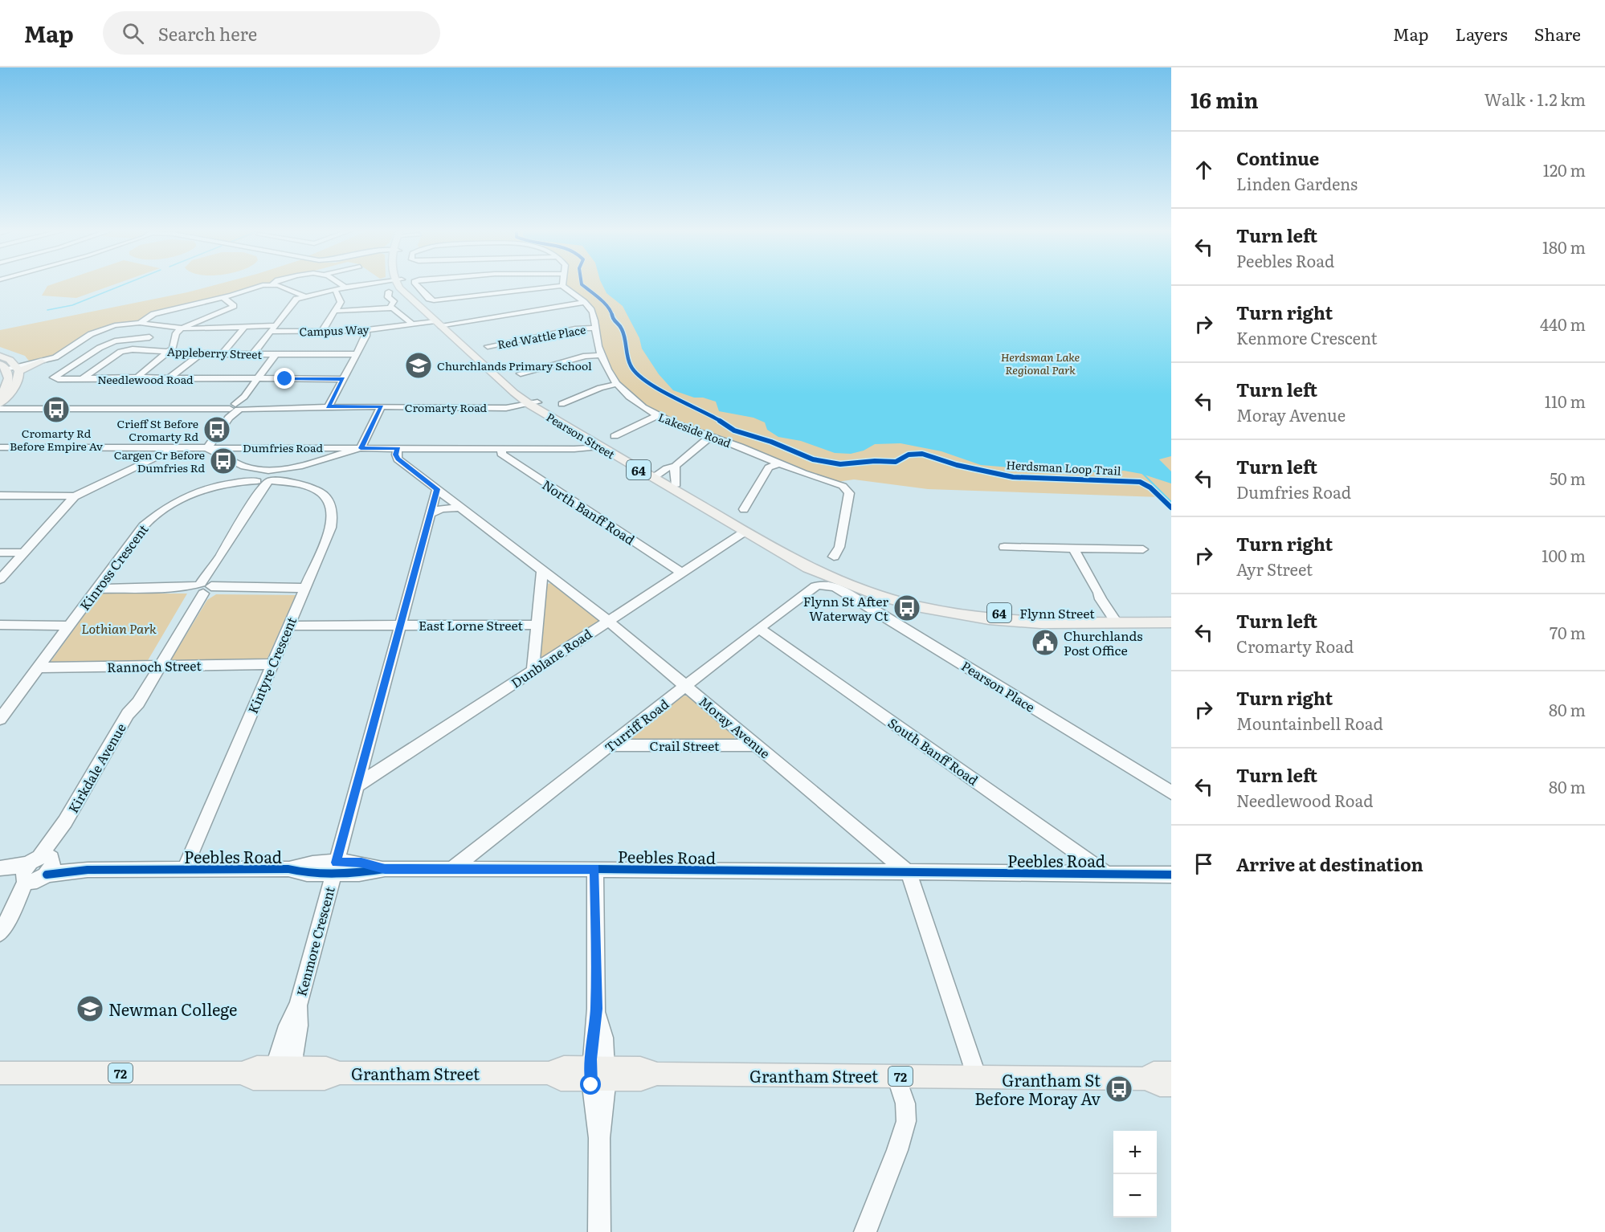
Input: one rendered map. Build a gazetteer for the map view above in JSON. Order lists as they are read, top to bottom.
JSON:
{
  "streets": {
    "main road": [
      "Pearson Street",
      "64",
      "Flynn Street",
      "72",
      "Grantham Street"
    ],
    "street": [
      "Campus Way",
      "Red Wattle Place",
      "Appleberry Street",
      "Needlewood Road",
      "Cromarty Road",
      "Lakeside Road",
      "Dumfries Road",
      "North Banff Road",
      "Kinross Crescent",
      "East Lorne Street",
      "Dunblane Road",
      "Kintyre Crescent",
      "Rannoch Street",
      "Pearson Place",
      "Turriff Road",
      "Moray Avenue",
      "Crail Street",
      "South Banff Road",
      "Kirkdale Avenue",
      "Peebles Road",
      "Kenmore Crescent"
    ],
    "cycle path": ["Herdsman Loop Trail"]
  },
  "crossings": [
    ["Campus Way", "Pearson Street"],
    ["Red Wattle Place", "Lakeside Road"],
    ["Appleberry Street", "Needlewood Road"],
    ["Cromarty Road", "Pearson Street"],
    ["Pearson Street", "Dumfries Road"],
    ["Pearson Street", "Flynn Street"],
    ["Pearson Street", "Dunblane Road"],
    ["Dumfries Road", "North Banff Road"],
    ["Dumfries Road", "Moray Avenue"],
    ["North Banff Road", "Dunblane Road"],
    ["Kinross Crescent", "Kintyre Crescent"],
    ["Kinross Crescent", "Rannoch Street"],
    ["Kinross Crescent", "Kirkdale Avenue"],
    ["East Lorne Street", "Kintyre Crescent"],
    ["East Lorne Street", "Kenmore Crescent"],
    ["Dunblane Road", "Moray Avenue"],
    ["Dunblane Road", "Kenmore Crescent"],
    ["Kintyre Crescent", "Rannoch Street"],
    ["Kintyre Crescent", "Kirkdale Avenue"],
    ["Kintyre Crescent", "Peebles Road"],
    ["Rannoch Street", "Kirkdale Avenue"],
    ["Pearson Place", "Turriff Road"],
    ["Turriff Road", "Moray Avenue"],
    ["Turriff Road", "Crail Street"],
    ["Turriff Road", "South Banff Road"],
    ["Turriff Road", "Peebles Road"],
    ["Moray Avenue", "Crail Street"],
    ["Moray Avenue", "Peebles Road"],
    ["Moray Avenue", "Kenmore Crescent"],
    ["South Banff Road", "Peebles Road"],
    ["Kirkdale Avenue", "Peebles Road"],
    ["Peebles Road", "Kenmore Crescent"],
    ["Kenmore Crescent", "Grantham Street"]
  ],
  "parks": ["Herdsman Lake Regional Park", "Lothian Park"],
  "places": {
    "school or university": ["Churchlands Primary School", "Newman College"],
    "bus stop": [
      "Cromarty Rd Before Empire Av",
      "Crieff St Before Cromarty Rd",
      "Cargen Cr Before Dumfries Rd",
      "Flynn St After Waterway Ct",
      "Grantham St Before Moray Av"
    ],
    "public building": ["Churchlands Post Office"]
  },
  "page": {
    "header": "Map",
    "search": "Search here",
    "nav": ["Map", "Layers", "Share"],
    "heading": ["16 min", "Walk · 1.2 km"],
    "list": [
      ["Continue", "Linden Gardens", "120 m"],
      ["Turn left", "Peebles Road", "180 m"],
      ["Turn right", "Kenmore Crescent", "440 m"],
      ["Turn left", "Moray Avenue", "110 m"],
      ["Turn left", "Dumfries Road", "50 m"],
      ["Turn right", "Ayr Street", "100 m"],
      ["Turn left", "Cromarty Road", "70 m"],
      ["Turn right", "Mountainbell Road", "80 m"],
      ["Turn left", "Needlewood Road", "80 m"],
      "Arrive at destination"
    ],
    "map_buttons": ["+", "−"]
  }
}
